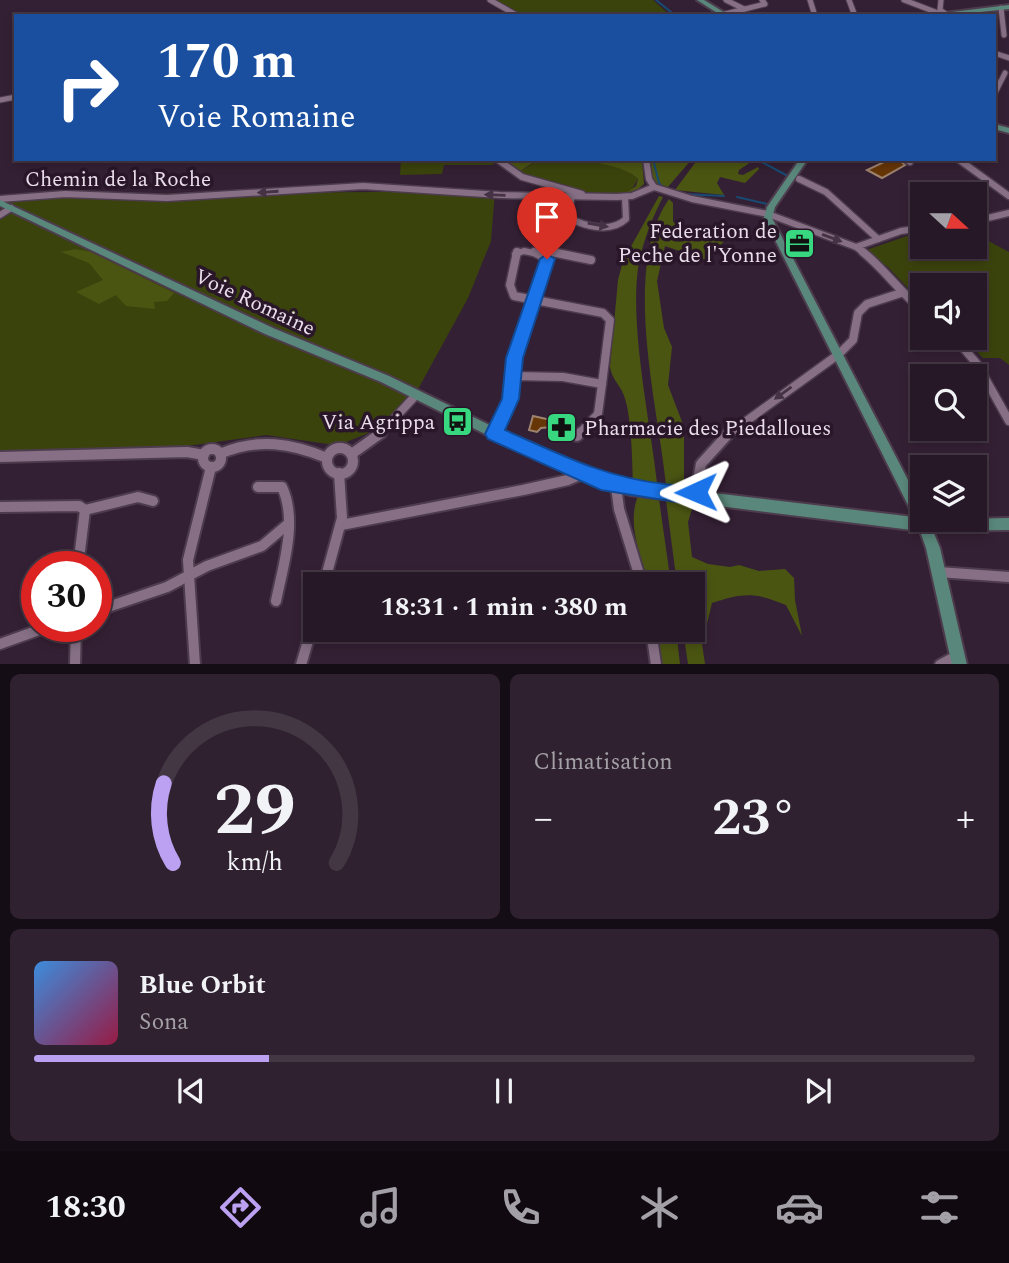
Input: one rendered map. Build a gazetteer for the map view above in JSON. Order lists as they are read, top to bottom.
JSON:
{
  "streets": {
    "main road": ["Voie Romaine"],
    "street": ["Chemin de la Roche"]
  },
  "crossings": [
    ["Chemin de la Roche", "Voie Romaine"]
  ],
  "one_way": ["Chemin de la Roche"],
  "places": {
    "office": ["Federation de Peche de l'Yonne"],
    "bus stop": ["Via Agrippa"],
    "pharmacy": ["Pharmacie des Piedalloues"]
  },
  "north": "right",
  "page": {
    "turn": ["170 m", "Voie Romaine"],
    "limit": "30",
    "trip": "18:31 · 1 min · 380 m",
    "tile": "Climatisation",
    "heat": ["−", "23°", "+"],
    "song": ["Blue Orbit", "Sona"],
    "tabs": "18:30",
    "gauge": ["29", "km/h"]
  }
}
